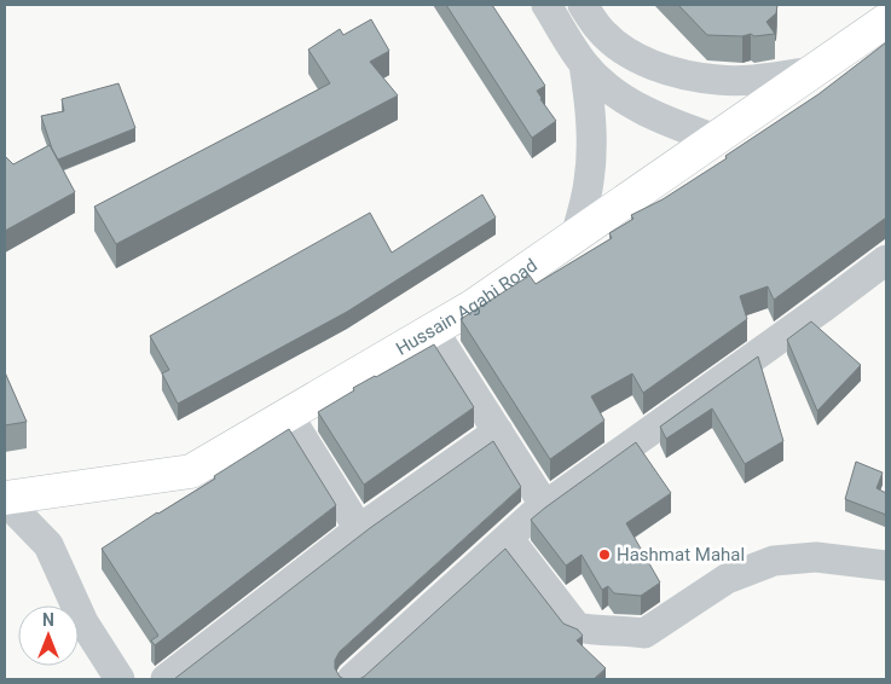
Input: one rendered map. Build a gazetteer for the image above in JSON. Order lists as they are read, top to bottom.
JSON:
{
  "streets": {
    "main road": ["Hussain Agahi Road"]
  },
  "places": ["Hashmat Mahal"],
  "north": "top"
}
